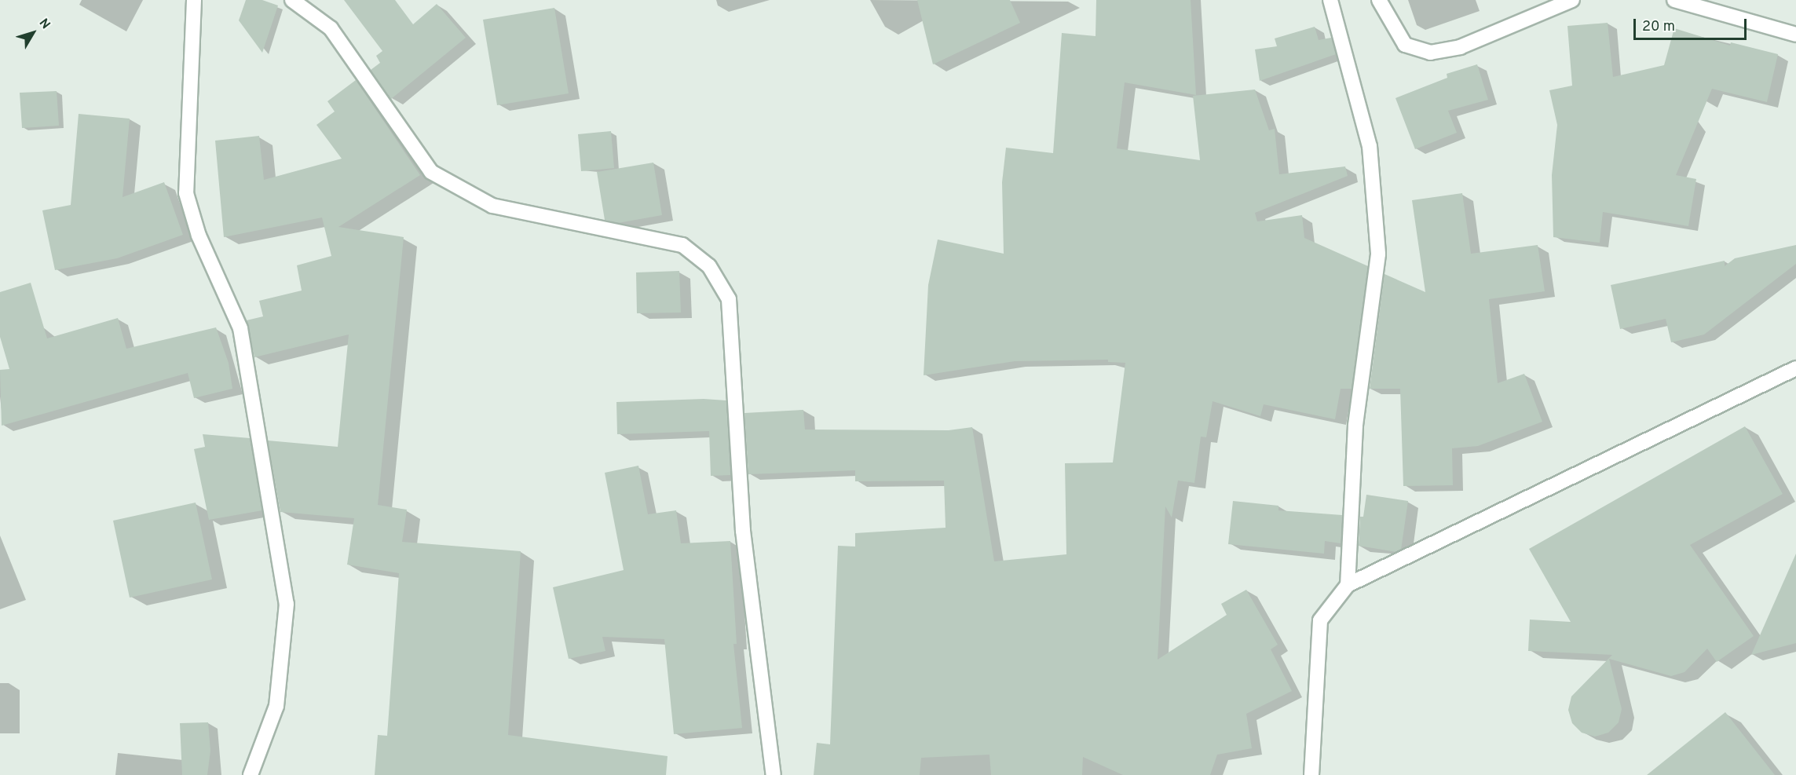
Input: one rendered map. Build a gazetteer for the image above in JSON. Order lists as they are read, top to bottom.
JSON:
{
  "scale_bar": "20 m",
  "north": "top right"
}
